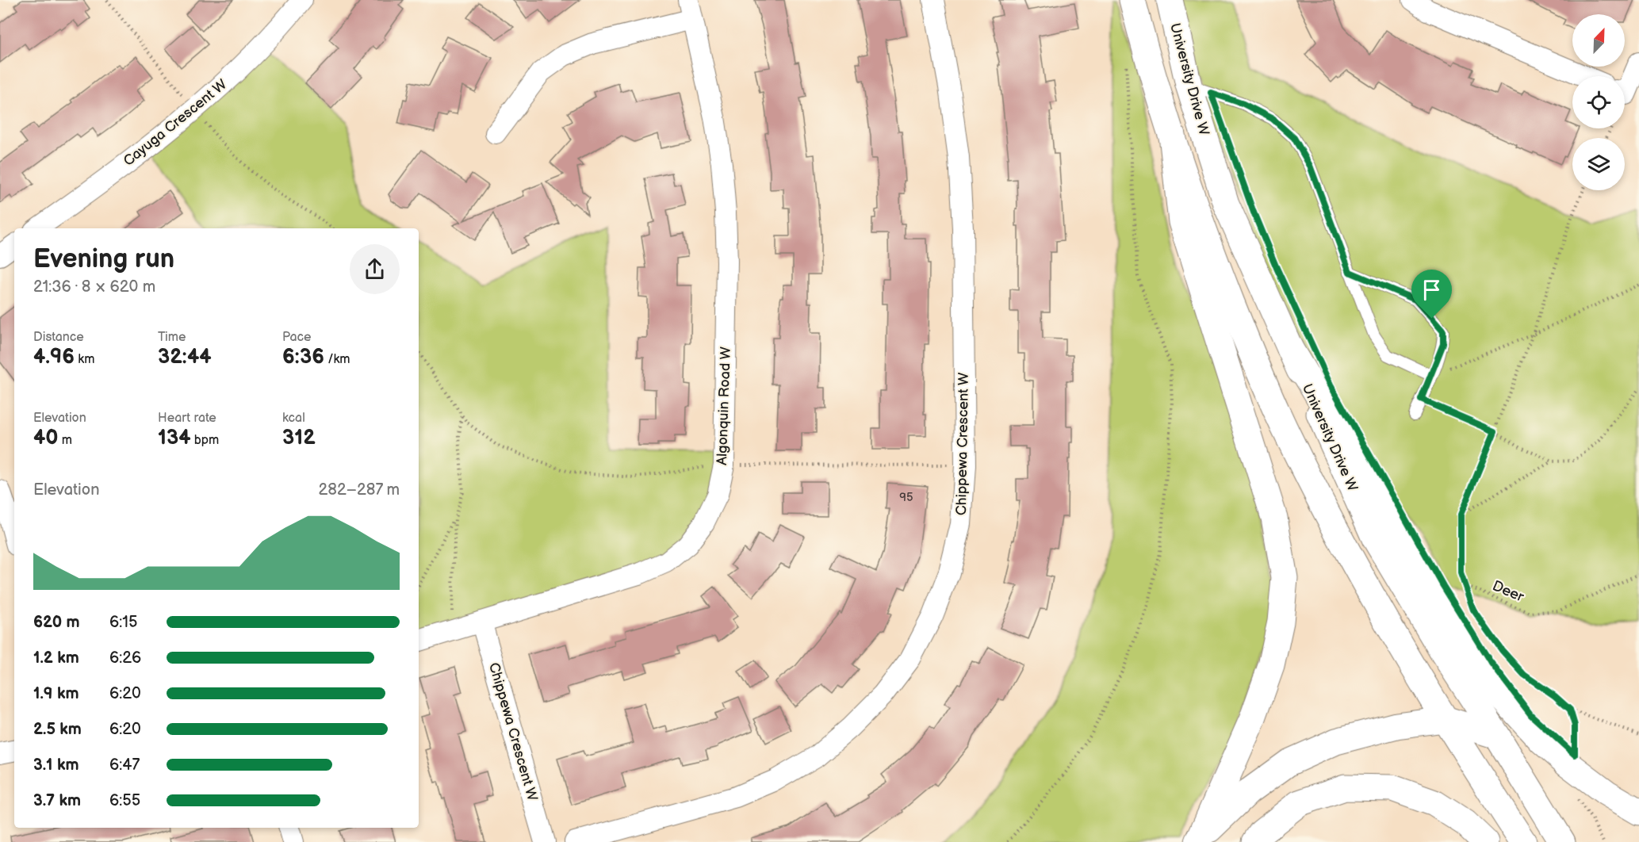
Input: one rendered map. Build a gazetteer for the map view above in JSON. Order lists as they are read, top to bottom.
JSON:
{
  "streets": {
    "main road": ["University Drive W"],
    "street": ["Cayuga Crescent W", "Algonquin Road W", "Chippewa Crescent W"],
    "path": ["Deer"]
  },
  "crossings": [
    ["Algonquin Road W", "Chippewa Crescent W"]
  ],
  "house_numbers": ["95"],
  "north": "top right",
  "page": {
    "heading": ["Evening run", "21:36 · 8 × 620 m"],
    "stats": [
      ["Distance", "4.96 km"],
      ["Time", "32:44"],
      ["Pace", "6:36 /km"],
      ["Elevation", "40 m"],
      ["Heart rate", "134 bpm"],
      ["kcal", "312"]
    ],
    "chart": ["Elevation", "282–287 m"],
    "list": [
      {
        "name": "620 m",
        "note": "6:15"
      },
      {
        "name": "1.2 km",
        "note": "6:26"
      },
      {
        "name": "1.9 km",
        "note": "6:20"
      },
      {
        "name": "2.5 km",
        "note": "6:20"
      },
      {
        "name": "3.1 km",
        "note": "6:47"
      },
      {
        "name": "3.7 km",
        "note": "6:55"
      }
    ]
  }
}
